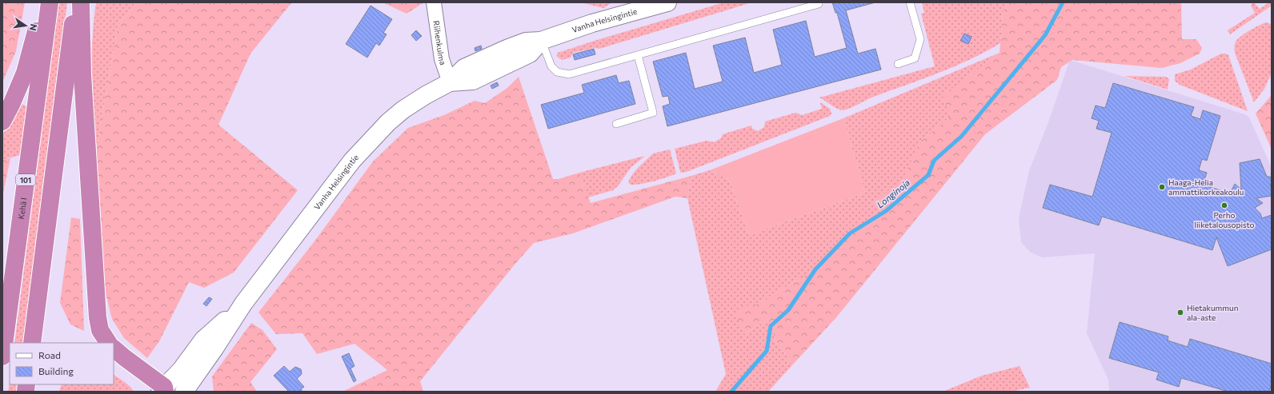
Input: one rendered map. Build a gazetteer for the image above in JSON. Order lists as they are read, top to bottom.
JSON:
{
  "streets": {
    "highway": ["101", "Kehä I"],
    "main road": ["Vanha Helsingintie"],
    "street": ["Riihenkulma"]
  },
  "crossings": [
    ["Vanha Helsingintie", "Riihenkulma"]
  ],
  "water": ["Longinoja"],
  "places": ["Haaga-Helia ammattikorkeakoulu", "Perho liiketalousopisto", "Hietakummun ala-aste"],
  "legend": ["Road", "Building"],
  "north": "right"
}
